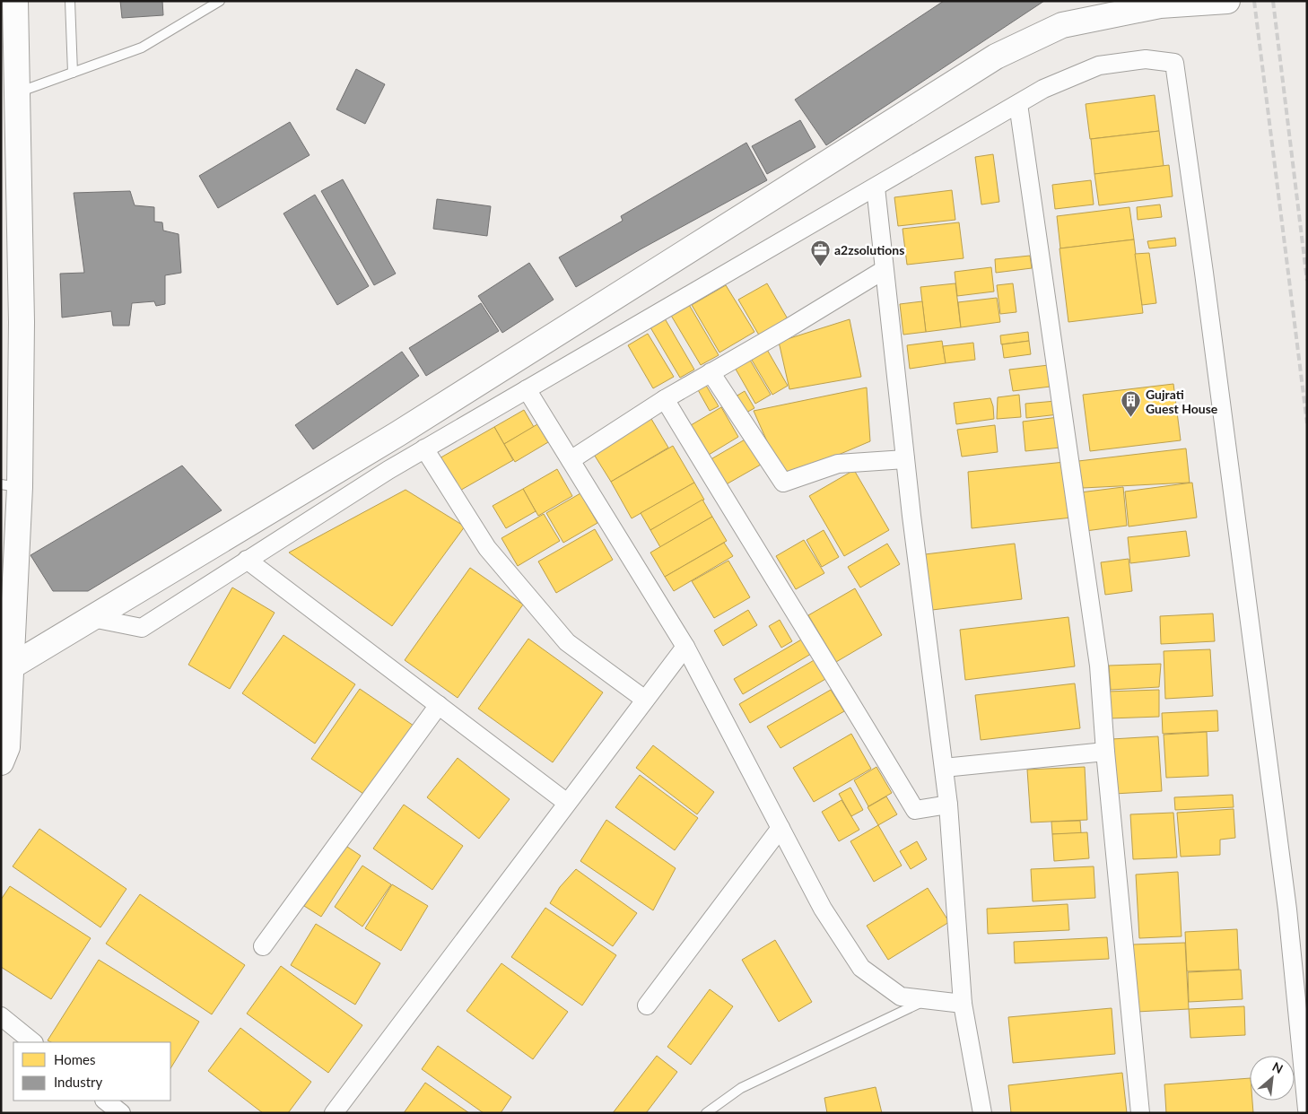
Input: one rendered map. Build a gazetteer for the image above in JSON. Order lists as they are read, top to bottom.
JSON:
{
  "places": {
    "office": ["a2zsolutions"],
    "building": ["Gujrati Guest House"]
  },
  "legend": ["Homes", "Industry"],
  "north": "top right"
}
